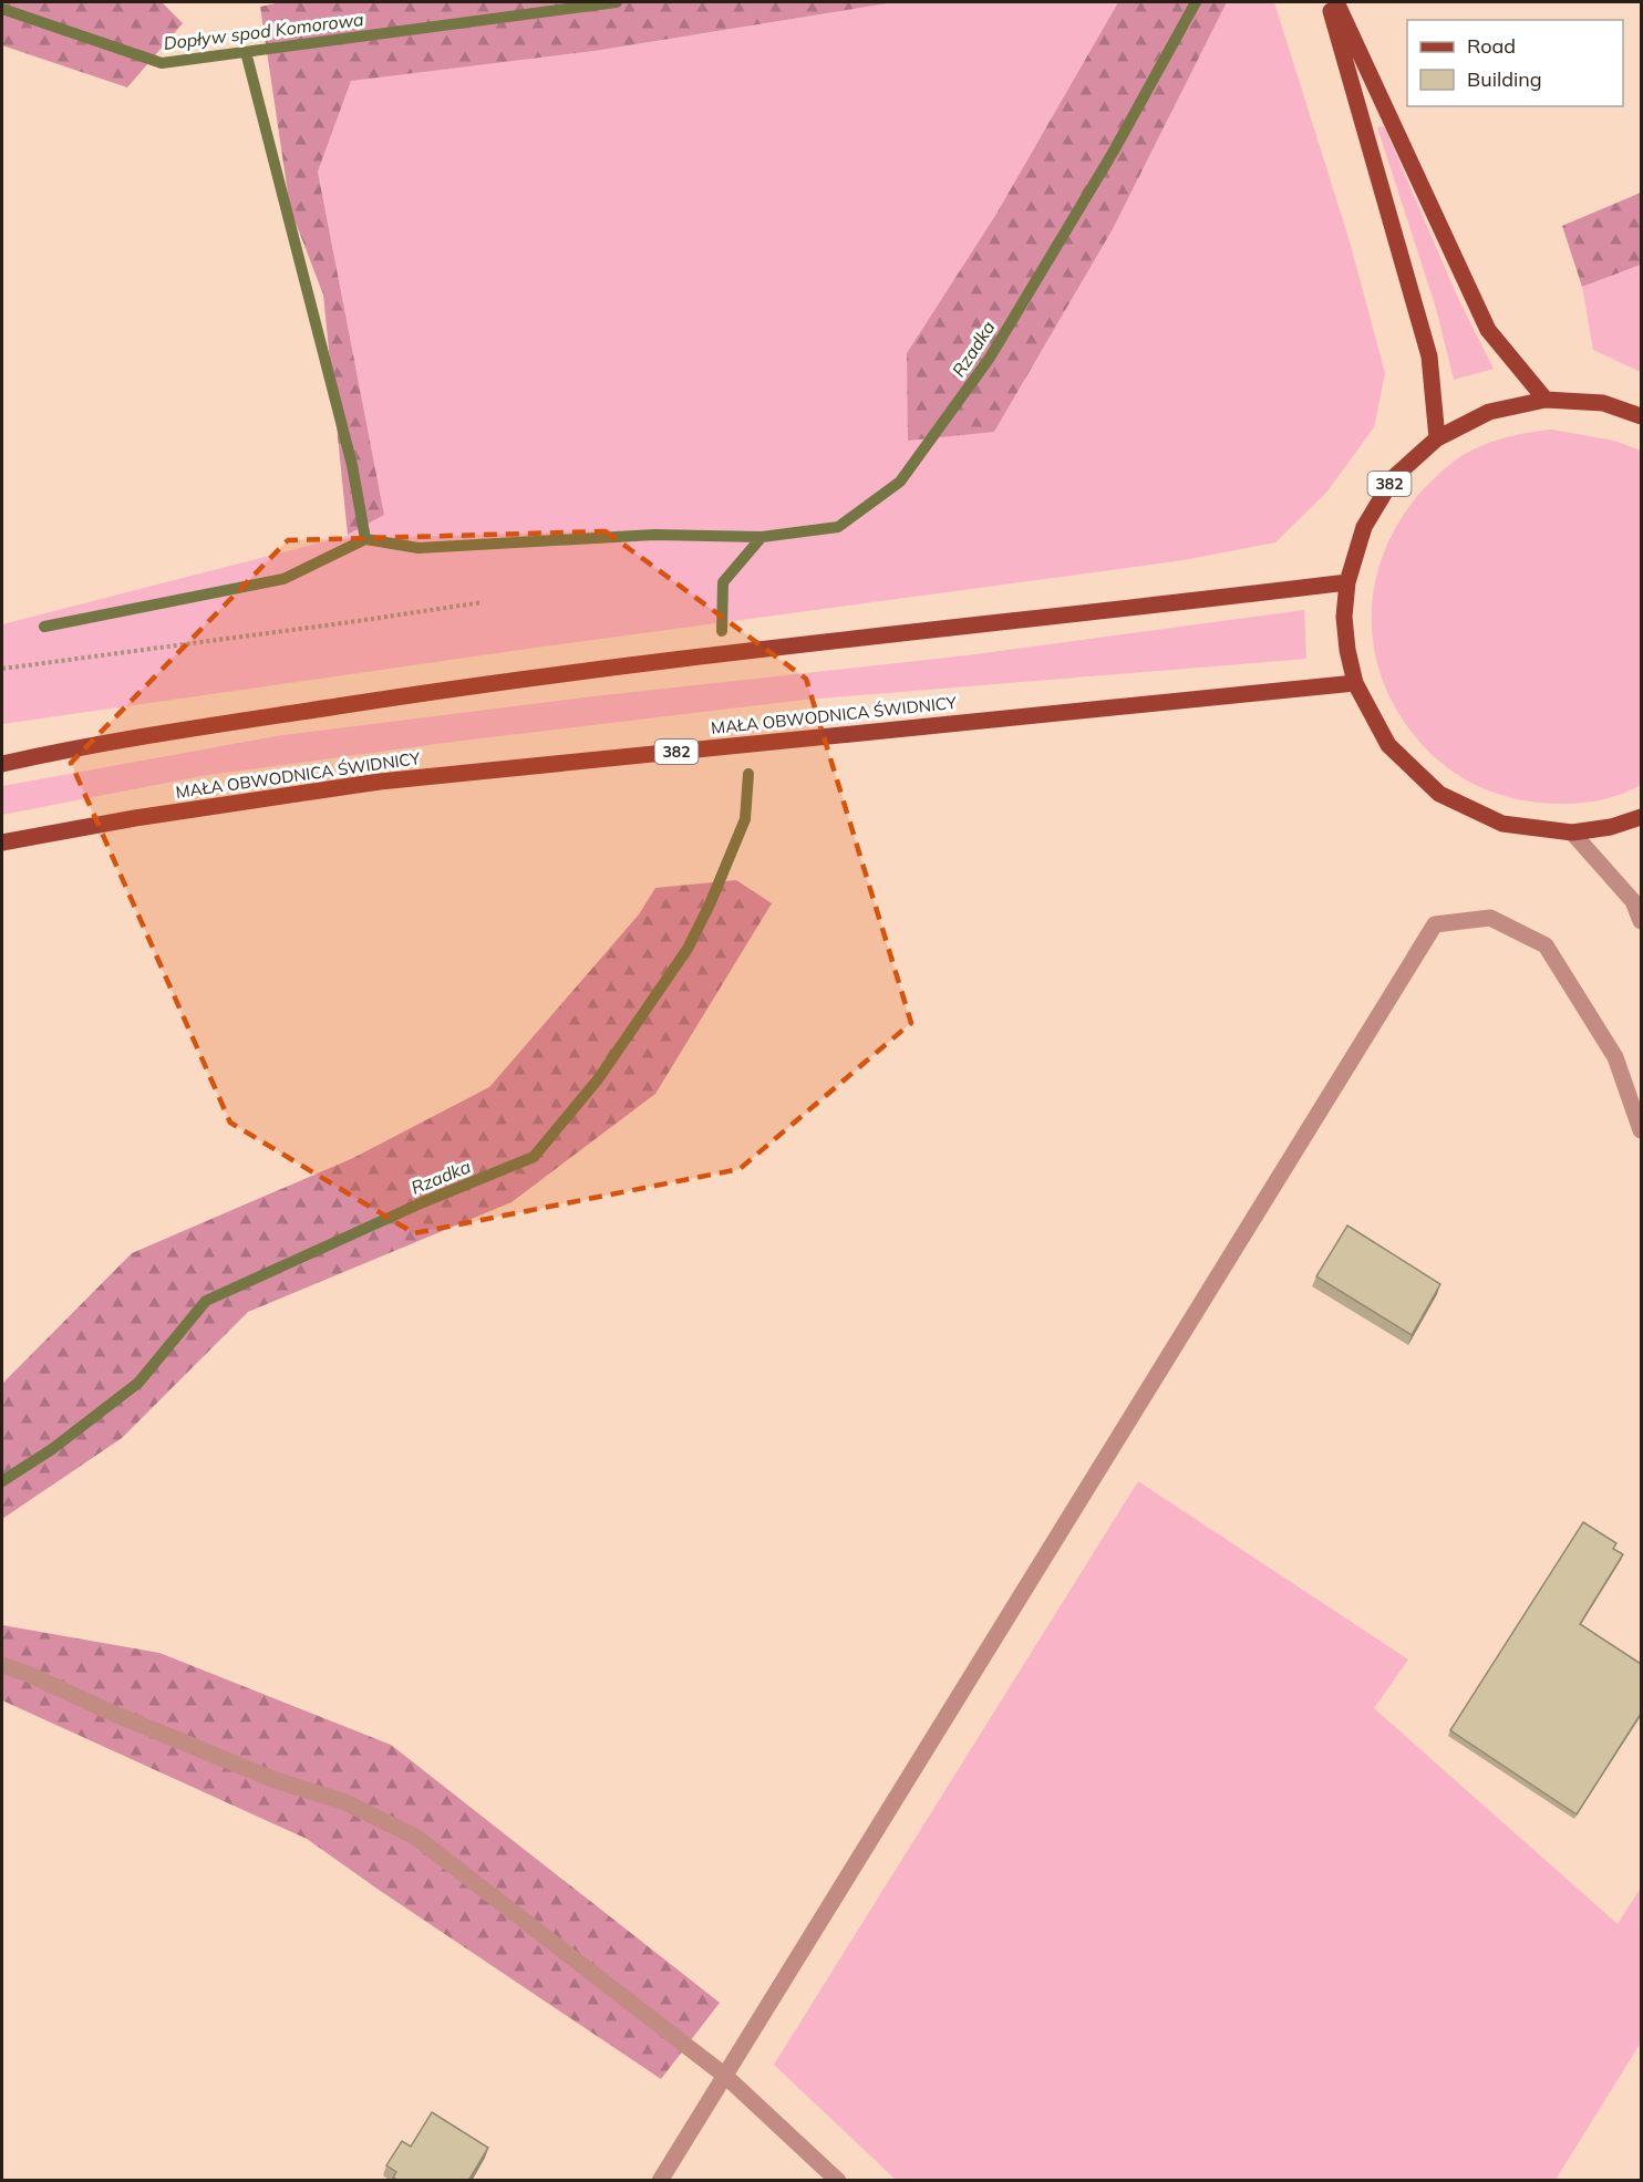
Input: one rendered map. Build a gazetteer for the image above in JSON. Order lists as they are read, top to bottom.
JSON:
{
  "streets": {
    "main road": ["382", "MAŁA OBWODNICA ŚWIDNICY"]
  },
  "crossings": [
    ["382", "MAŁA OBWODNICA ŚWIDNICY"]
  ],
  "water": ["Dopływ spod Komorowa", "Rzadka"],
  "legend": ["Road", "Building"]
}
